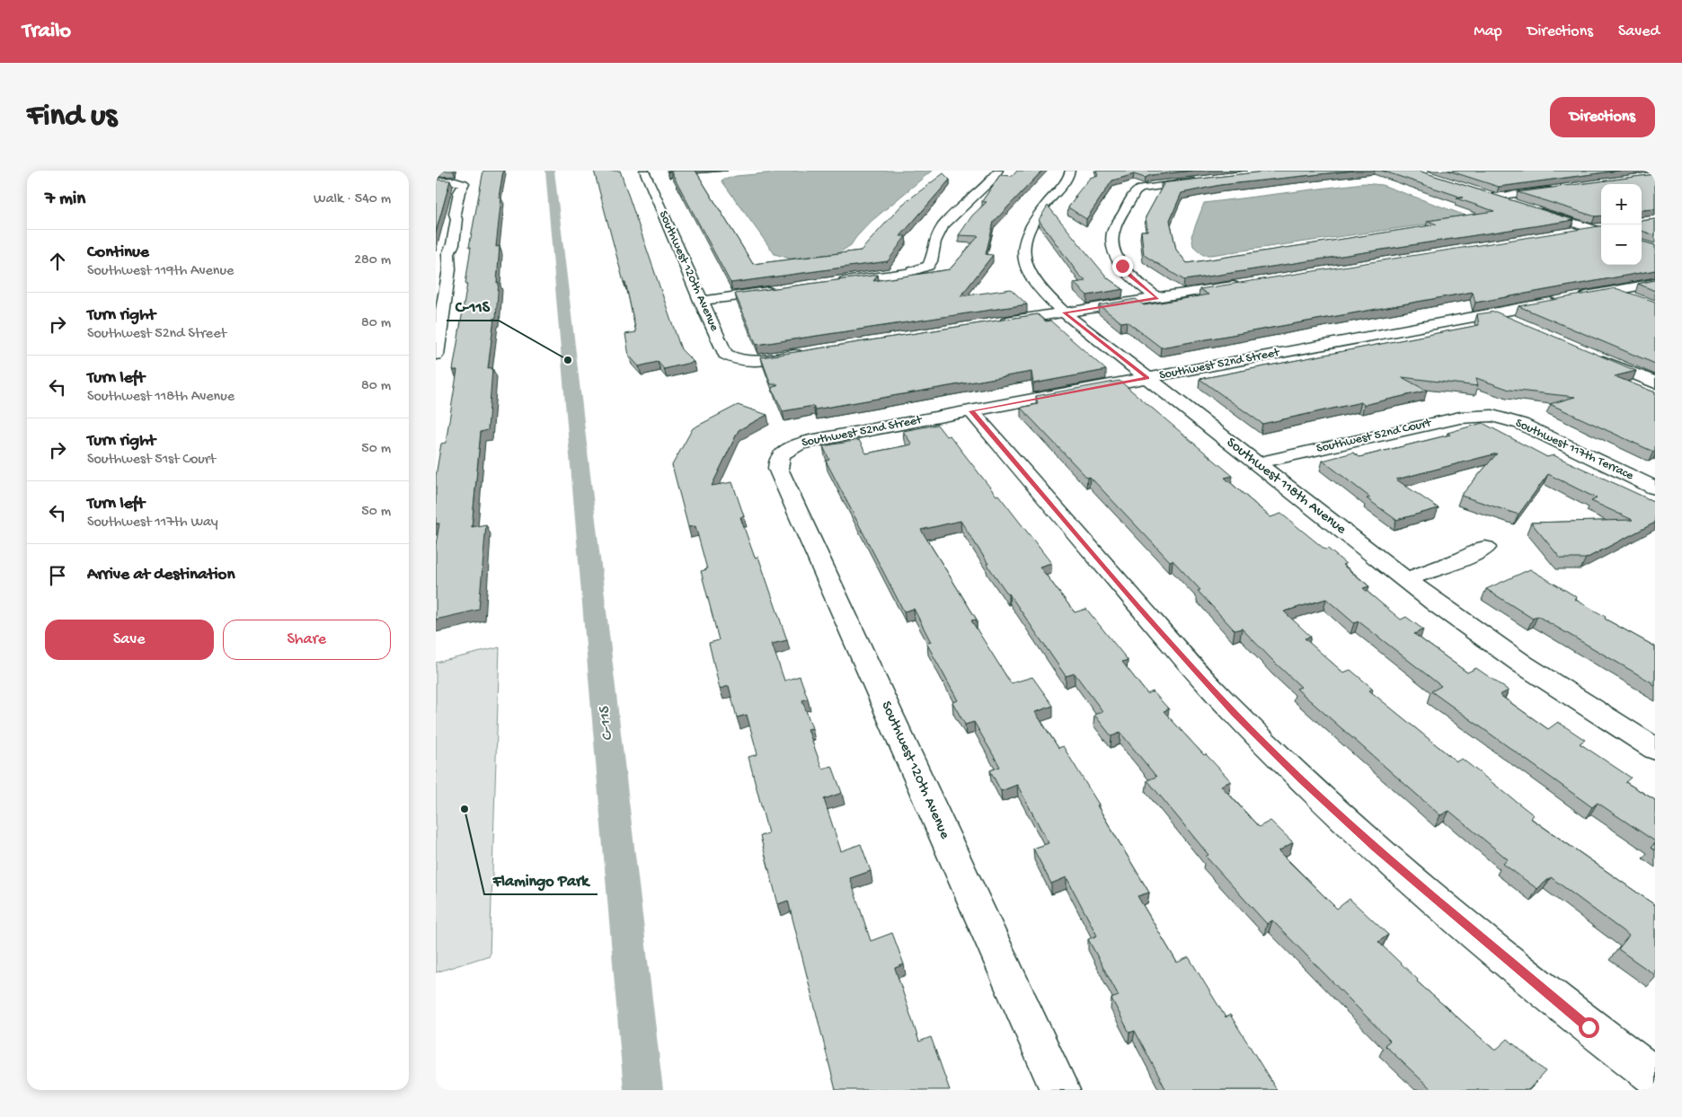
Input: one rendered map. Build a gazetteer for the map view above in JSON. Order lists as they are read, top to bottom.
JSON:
{
  "streets": {
    "street": [
      "Southwest 120th Avenue",
      "Southwest 52nd Street",
      "Southwest 52nd Court",
      "Southwest 117th Terrace",
      "Southwest 118th Avenue"
    ]
  },
  "crossings": [
    ["Southwest 120th Avenue", "Southwest 52nd Street"],
    ["Southwest 52nd Street", "Southwest 118th Avenue"],
    ["Southwest 52nd Court", "Southwest 117th Terrace"],
    ["Southwest 52nd Court", "Southwest 118th Avenue"]
  ],
  "water": ["C-11S"],
  "places": ["C-11S", "Flamingo Park"],
  "page": {
    "header": "Trailo",
    "nav": ["Map", "Directions", "Saved"],
    "buttons": [
      "Directions",
      ["Save", "Share"]
    ],
    "title": "Find us",
    "heading": ["7 min", "Walk · 540 m"],
    "map_buttons": ["+", "−"],
    "list": [
      ["Continue", "Southwest 119th Avenue", "280 m"],
      ["Turn right", "Southwest 52nd Street", "80 m"],
      ["Turn left", "Southwest 118th Avenue", "80 m"],
      ["Turn right", "Southwest 51st Court", "50 m"],
      ["Turn left", "Southwest 117th Way", "50 m"],
      "Arrive at destination"
    ]
  }
}
